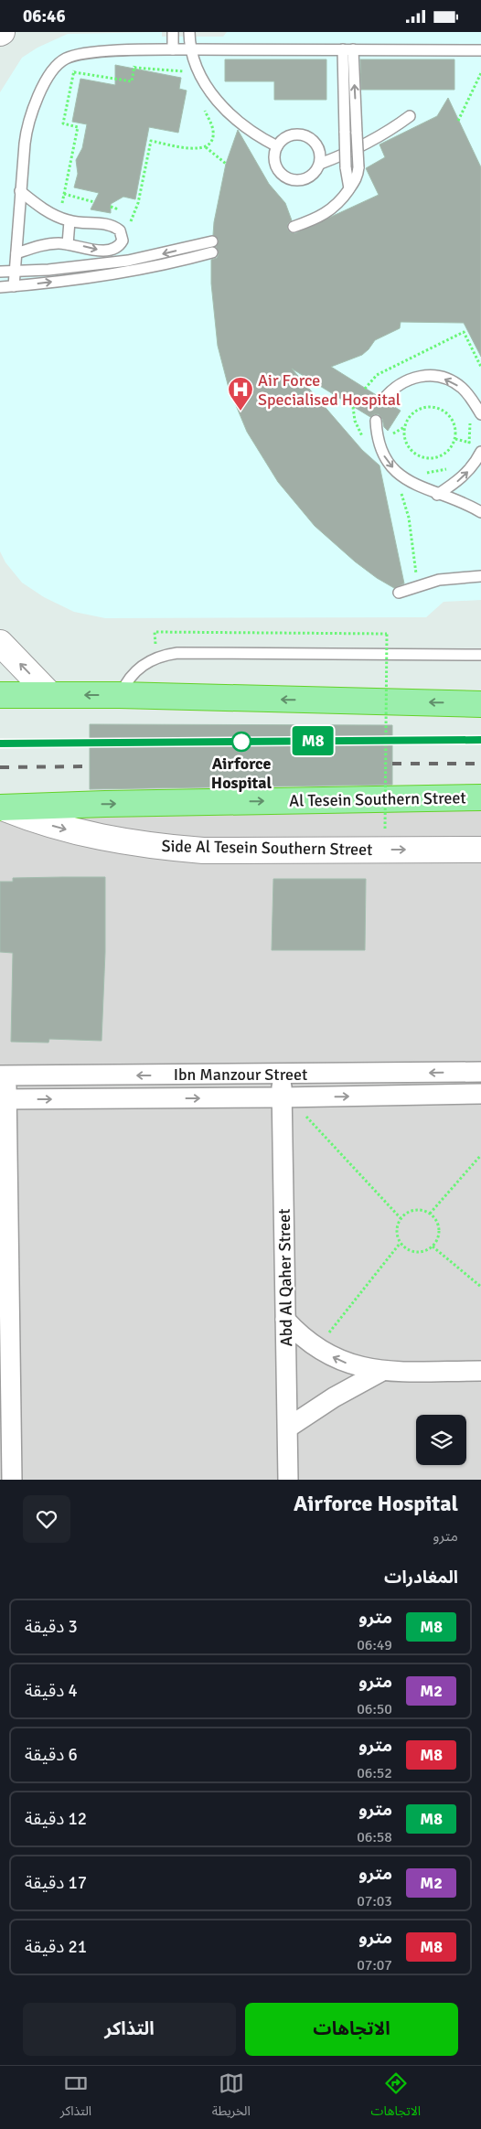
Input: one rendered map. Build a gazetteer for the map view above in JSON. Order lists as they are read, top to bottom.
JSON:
{
  "streets": {
    "highway": ["Al Tesein Southern Street"],
    "street": ["Side Al Tesein Southern Street", "Ibn Manzour Street", "Abd Al Qaher Street"]
  },
  "crossings": [
    ["Al Tesein Southern Street", "Side Al Tesein Southern Street"],
    ["Ibn Manzour Street", "Abd Al Qaher Street"]
  ],
  "one_way": ["Side Al Tesein Southern Street"],
  "places": {
    "hospital": ["Air Force Specialised Hospital"],
    "other": ["Airforce Hospital"]
  },
  "lines": ["metro line M8"],
  "page": {
    "status": "06:46",
    "on_map": "M8",
    "heading": [
      ["Airforce Hospital", "مترو"],
      "المغادرات"
    ],
    "list": [
      {
        "mark": "M8",
        "name": "مترو",
        "note": "06:49",
        "value": "3 دقيقة"
      },
      {
        "mark": "M2",
        "name": "مترو",
        "note": "06:50",
        "value": "4 دقيقة"
      },
      {
        "mark": "M8",
        "name": "مترو",
        "note": "06:52",
        "value": "6 دقيقة"
      },
      {
        "mark": "M8",
        "name": "مترو",
        "note": "06:58",
        "value": "12 دقيقة"
      },
      {
        "mark": "M2",
        "name": "مترو",
        "note": "07:03",
        "value": "17 دقيقة"
      },
      {
        "mark": "M8",
        "name": "مترو",
        "note": "07:07",
        "value": "21 دقيقة"
      }
    ],
    "buttons": ["الاتجاهات", "التذاكر"],
    "tabs": ["الاتجاهات", "الخريطة", "التذاكر"]
  }
}
